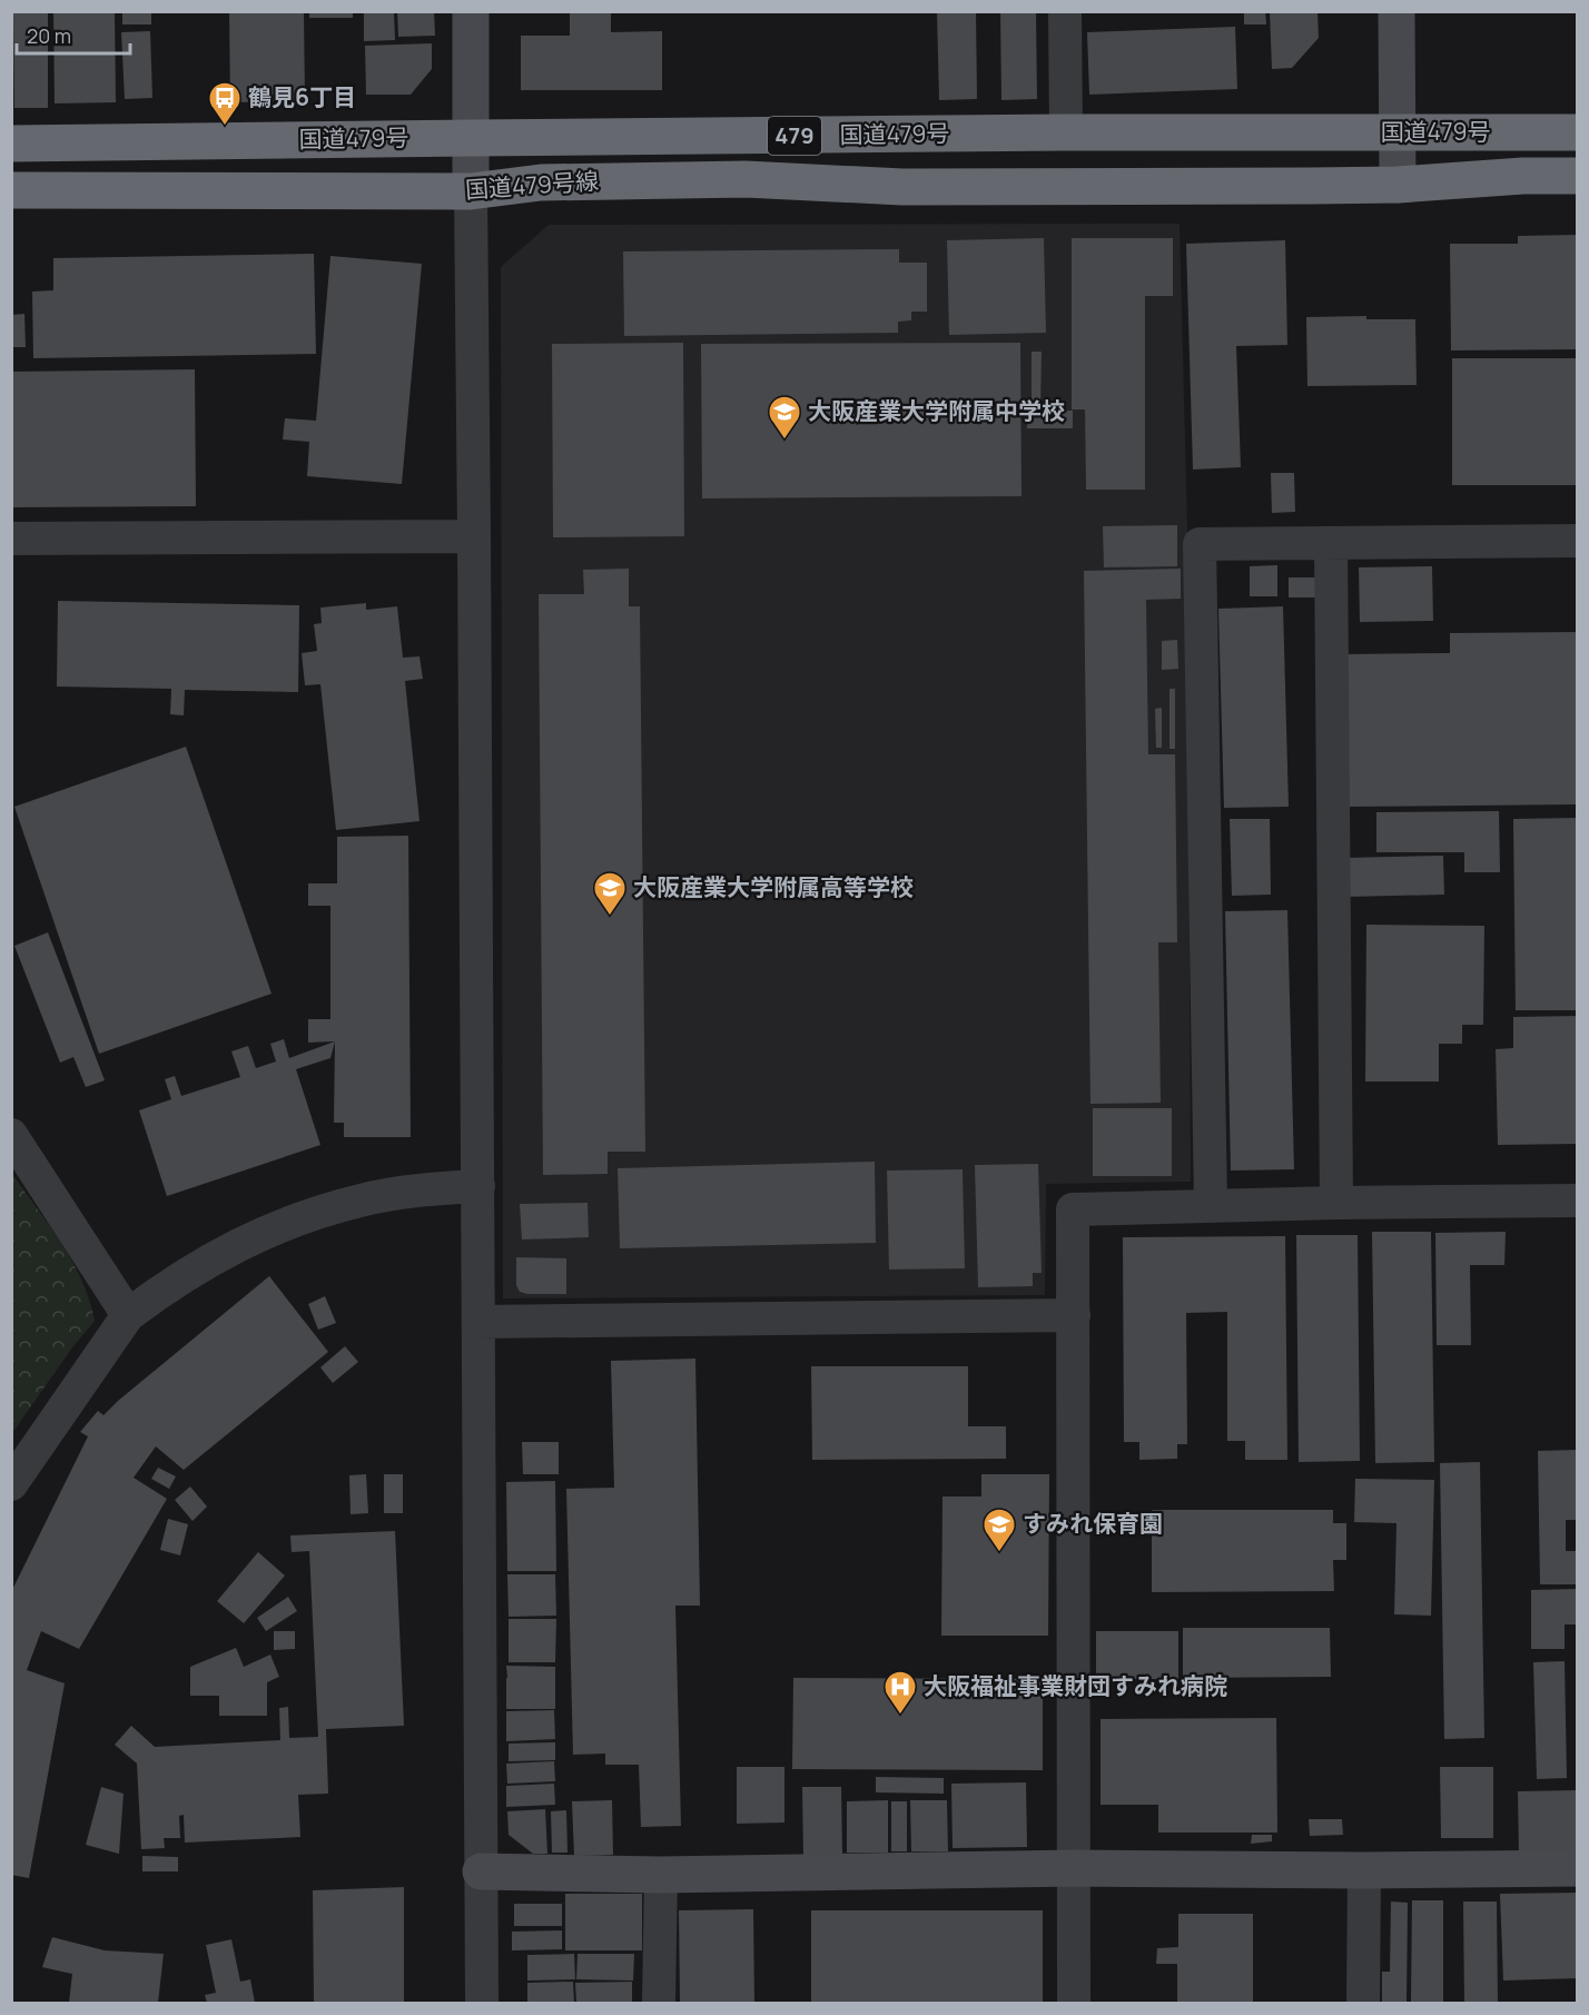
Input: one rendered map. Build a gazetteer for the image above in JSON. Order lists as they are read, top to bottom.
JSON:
{
  "streets": {
    "highway": ["国道479号", "479", "国道479号線"]
  },
  "crossings": [
    ["国道479号", "国道479号線"]
  ],
  "places": {
    "bus stop": ["鶴見6丁目"],
    "school or university": ["大阪産業大学附属中学校", "大阪産業大学附属高等学校", "すみれ保育園"],
    "hospital": ["大阪福祉事業財団すみれ病院"]
  },
  "scale_bar": "20 m"
}
